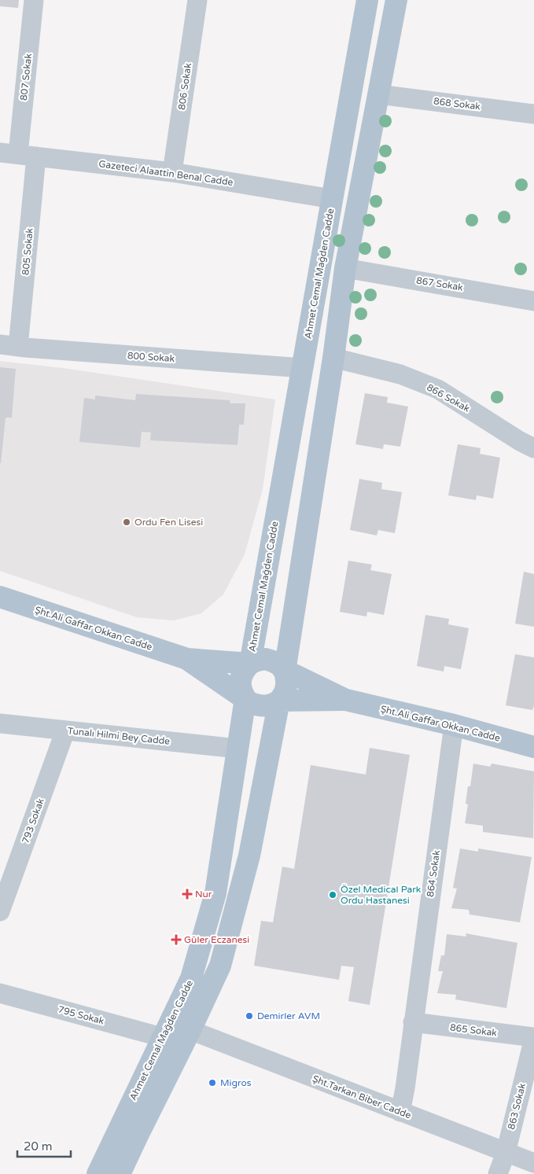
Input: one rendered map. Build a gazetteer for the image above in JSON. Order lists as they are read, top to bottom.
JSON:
{
  "streets": {
    "main road": ["Ahmet Cemal Mağden Cadde", "Şht.Ali Gaffar Okkan Cadde"],
    "street": [
      "807 Sokak",
      "806 Sokak",
      "868 Sokak",
      "Gazeteci Alaattin Benal Cadde",
      "805 Sokak",
      "867 Sokak",
      "800 Sokak",
      "866 Sokak",
      "Tunalı Hilmi Bey Cadde",
      "793 Sokak",
      "864 Sokak",
      "795 Sokak",
      "865 Sokak",
      "Şht.Tarkan Biber Cadde",
      "863 Sokak"
    ]
  },
  "crossings": [
    ["807 Sokak", "Gazeteci Alaattin Benal Cadde"],
    ["807 Sokak", "805 Sokak"],
    ["806 Sokak", "Gazeteci Alaattin Benal Cadde"],
    ["Gazeteci Alaattin Benal Cadde", "805 Sokak"],
    ["Gazeteci Alaattin Benal Cadde", "Ahmet Cemal Mağden Cadde"],
    ["805 Sokak", "800 Sokak"],
    ["Ahmet Cemal Mağden Cadde", "800 Sokak"],
    ["Ahmet Cemal Mağden Cadde", "Şht.Ali Gaffar Okkan Cadde"],
    ["Ahmet Cemal Mağden Cadde", "Tunalı Hilmi Bey Cadde"],
    ["Ahmet Cemal Mağden Cadde", "795 Sokak"],
    ["Şht.Ali Gaffar Okkan Cadde", "864 Sokak"],
    ["Tunalı Hilmi Bey Cadde", "793 Sokak"],
    ["864 Sokak", "865 Sokak"],
    ["864 Sokak", "Şht.Tarkan Biber Cadde"],
    ["865 Sokak", "863 Sokak"],
    ["Şht.Tarkan Biber Cadde", "863 Sokak"]
  ],
  "places": {
    "other": [
      "Ordu Fen Lisesi",
      "Özel Medical Park Ordu Hastanesi",
      "Demirler AVM",
      "Migros"
    ],
    "health": ["Nur", "Güler Eczanesi"]
  },
  "scale_bar": "20 m"
}
